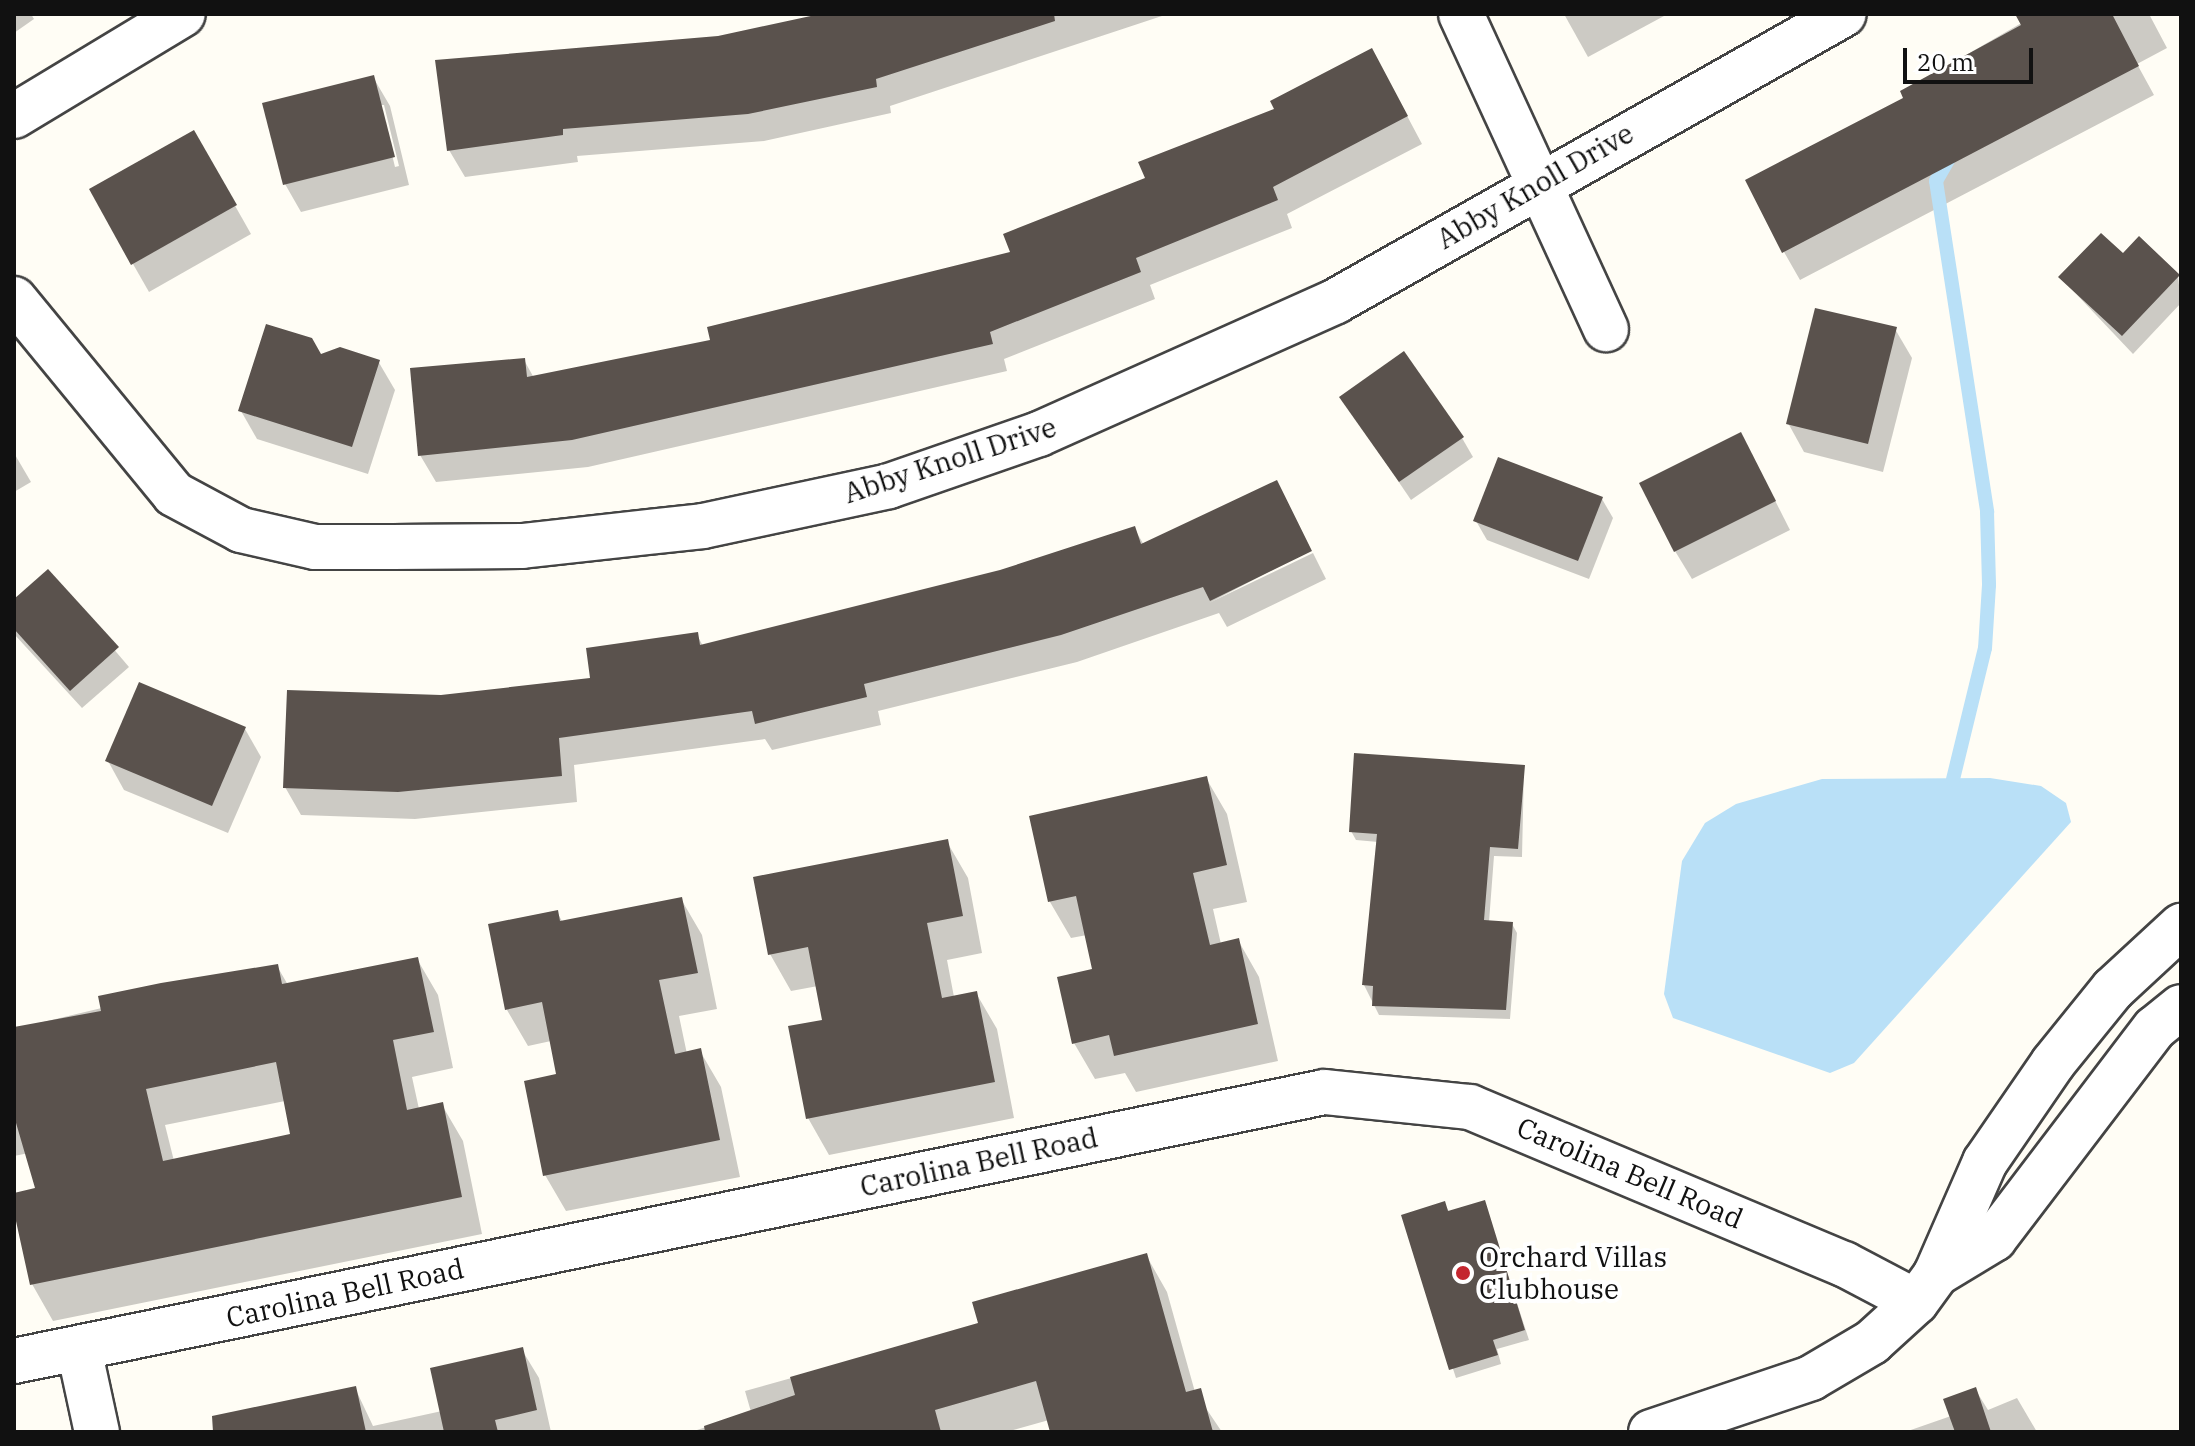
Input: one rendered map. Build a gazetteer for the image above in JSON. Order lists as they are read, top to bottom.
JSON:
{
  "streets": {
    "street": ["Abby Knoll Drive", "Carolina Bell Road"]
  },
  "places": ["Orchard Villas Clubhouse"],
  "scale_bar": "20 m"
}
